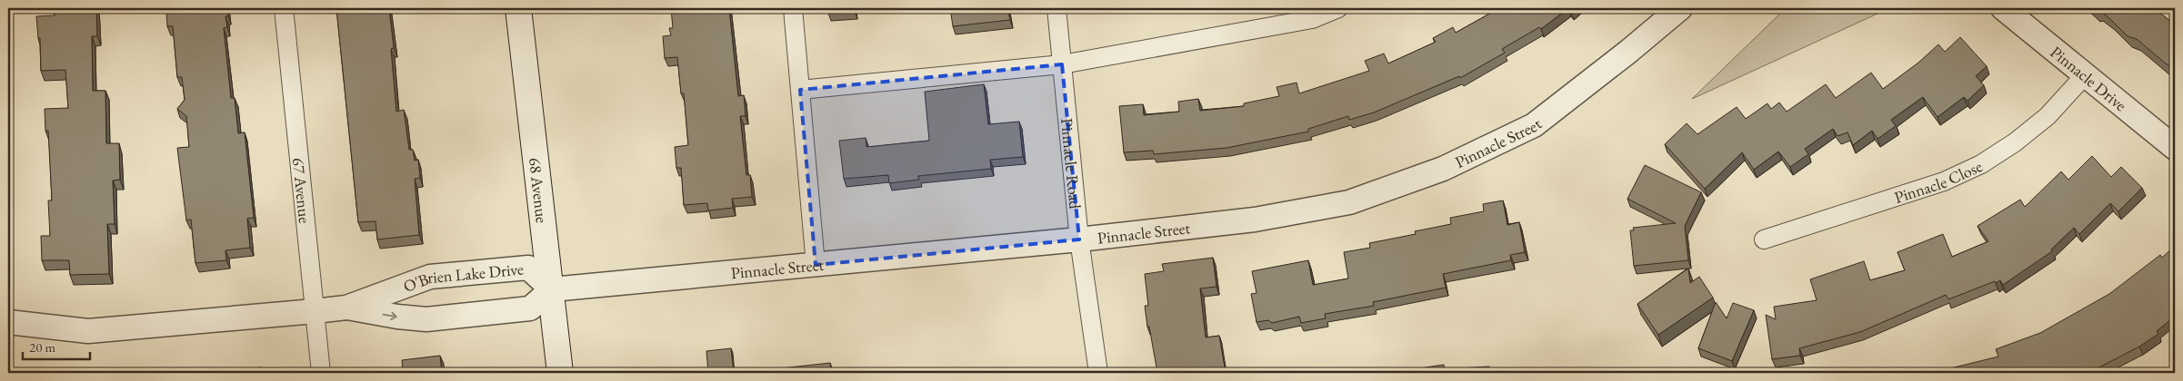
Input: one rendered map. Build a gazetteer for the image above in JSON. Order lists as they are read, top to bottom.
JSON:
{
  "streets": {
    "main road": ["68 Avenue"],
    "street": [
      "Pinnacle Drive",
      "Pinnacle Street",
      "Pinnacle Road",
      "Pinnacle Close",
      "67 Avenue",
      "O'Brien Lake Drive"
    ]
  },
  "crossings": [
    ["Pinnacle Drive", "Pinnacle Close"],
    ["Pinnacle Street", "Pinnacle Road"],
    ["Pinnacle Street", "68 Avenue"],
    ["Pinnacle Street", "O'Brien Lake Drive"],
    ["67 Avenue", "O'Brien Lake Drive"],
    ["68 Avenue", "O'Brien Lake Drive"]
  ],
  "scale_bar": "20 m"
}
